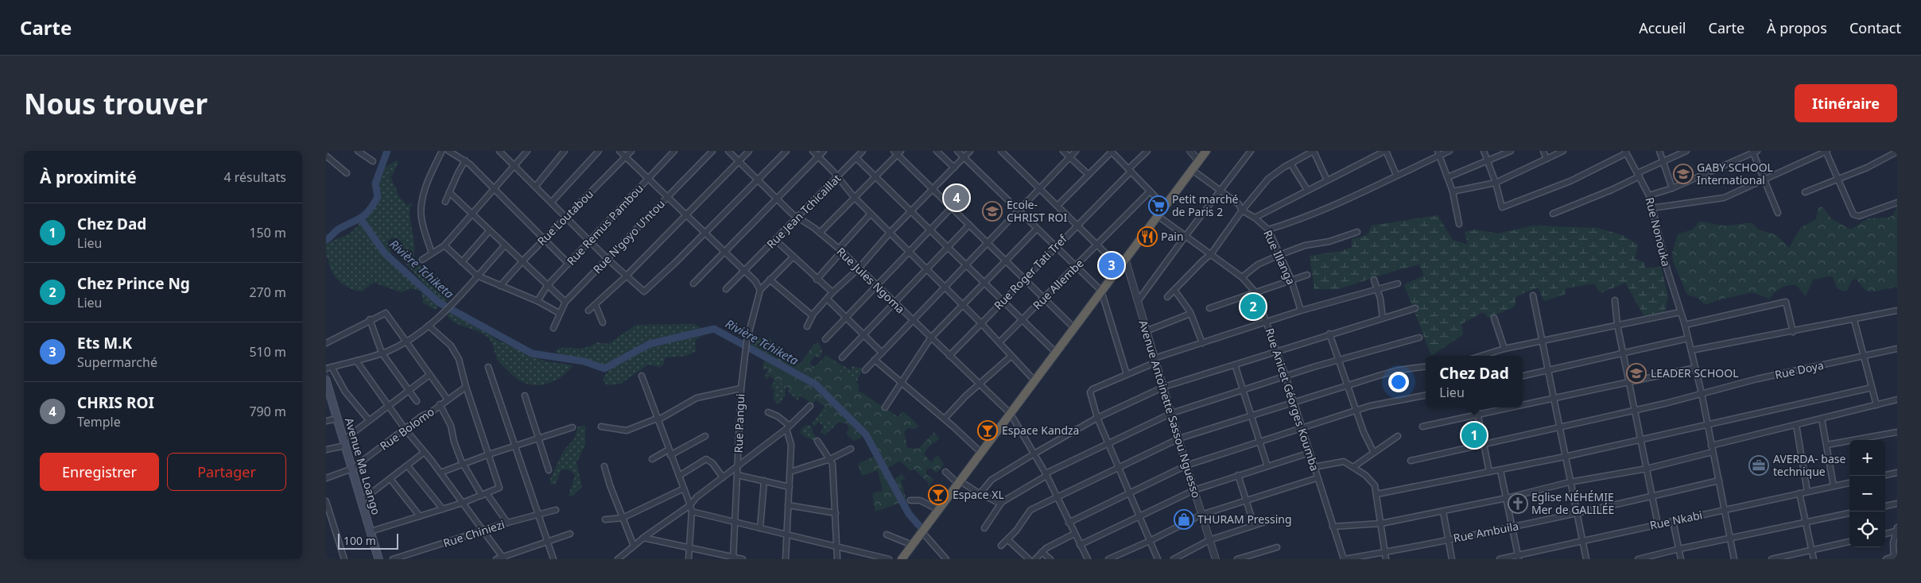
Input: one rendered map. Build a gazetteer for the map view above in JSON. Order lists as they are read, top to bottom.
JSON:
{
  "streets": {
    "main road": ["Avenue Ma Loango"],
    "street": [
      "Rue Jean Tchicaillat",
      "Rue Loutabou",
      "Rue Remus Pambou",
      "Rue Nonouka",
      "Rue N'goyo U'ntou",
      "Rue Illanga",
      "Rue Roger Tati Tref",
      "Rue Jules Ngoma",
      "Rue Allembe",
      "Rue Doya",
      "Rue Anicet Géorges Koumba",
      "Avenue Antoinette Sassou Nguesso",
      "Rue Pangui",
      "Rue Bolomo",
      "Rue Nkabi",
      "Rue Ambuila",
      "Rue Chiniezi"
    ]
  },
  "crossings": [
    ["Rue Jean Tchicaillat", "Rue Jules Ngoma"],
    ["Rue Nonouka", "Rue Doya"],
    ["Rue Nonouka", "Rue Nkabi"],
    ["Rue Nonouka", "Rue Ambuila"],
    ["Rue Roger Tati Tref", "Rue Jules Ngoma"],
    ["Rue Anicet Géorges Koumba", "Rue Ambuila"],
    ["Rue Bolomo", "Avenue Ma Loango"]
  ],
  "water": ["Rivière Tchiketa"],
  "places": {
    "school or university": ["GABY SCHOOL International", "Ecole- CHRIST ROI", "LEADER SCHOOL"],
    "supermarket": ["Petit marché de Paris 2"],
    "restaurant": ["Pain"],
    "bar": ["Espace Kandza", "Espace XL"],
    "office": ["AVERDA- base technique"],
    "church": ["Eglise NÉHÉMIE Mer de GALILÉE"],
    "shop": ["THURAM Pressing"]
  },
  "scale_bar": "100 m",
  "page": {
    "header": "Carte",
    "nav": [
      "Accueil",
      "Carte",
      "À propos",
      "Contact"
    ],
    "buttons": [
      "Itinéraire",
      ["Enregistrer", "Partager"]
    ],
    "title": "Nous trouver",
    "heading": ["À proximité", "4 résultats"],
    "pins": [
      "4",
      "3",
      "2",
      "1"
    ],
    "list": [
      {
        "mark": "1",
        "name": "Chez Dad",
        "note": "Lieu",
        "value": "150 m"
      },
      {
        "mark": "2",
        "name": "Chez Prince Ng",
        "note": "Lieu",
        "value": "270 m"
      },
      {
        "mark": "3",
        "name": "Ets M.K",
        "note": "Supermarché",
        "value": "510 m"
      },
      {
        "mark": "4",
        "name": "CHRIS ROI",
        "note": "Temple",
        "value": "790 m"
      }
    ],
    "popup": ["Chez Dad", "Lieu"],
    "map_buttons": ["+", "−"],
    "scale": "100 m"
  }
}
